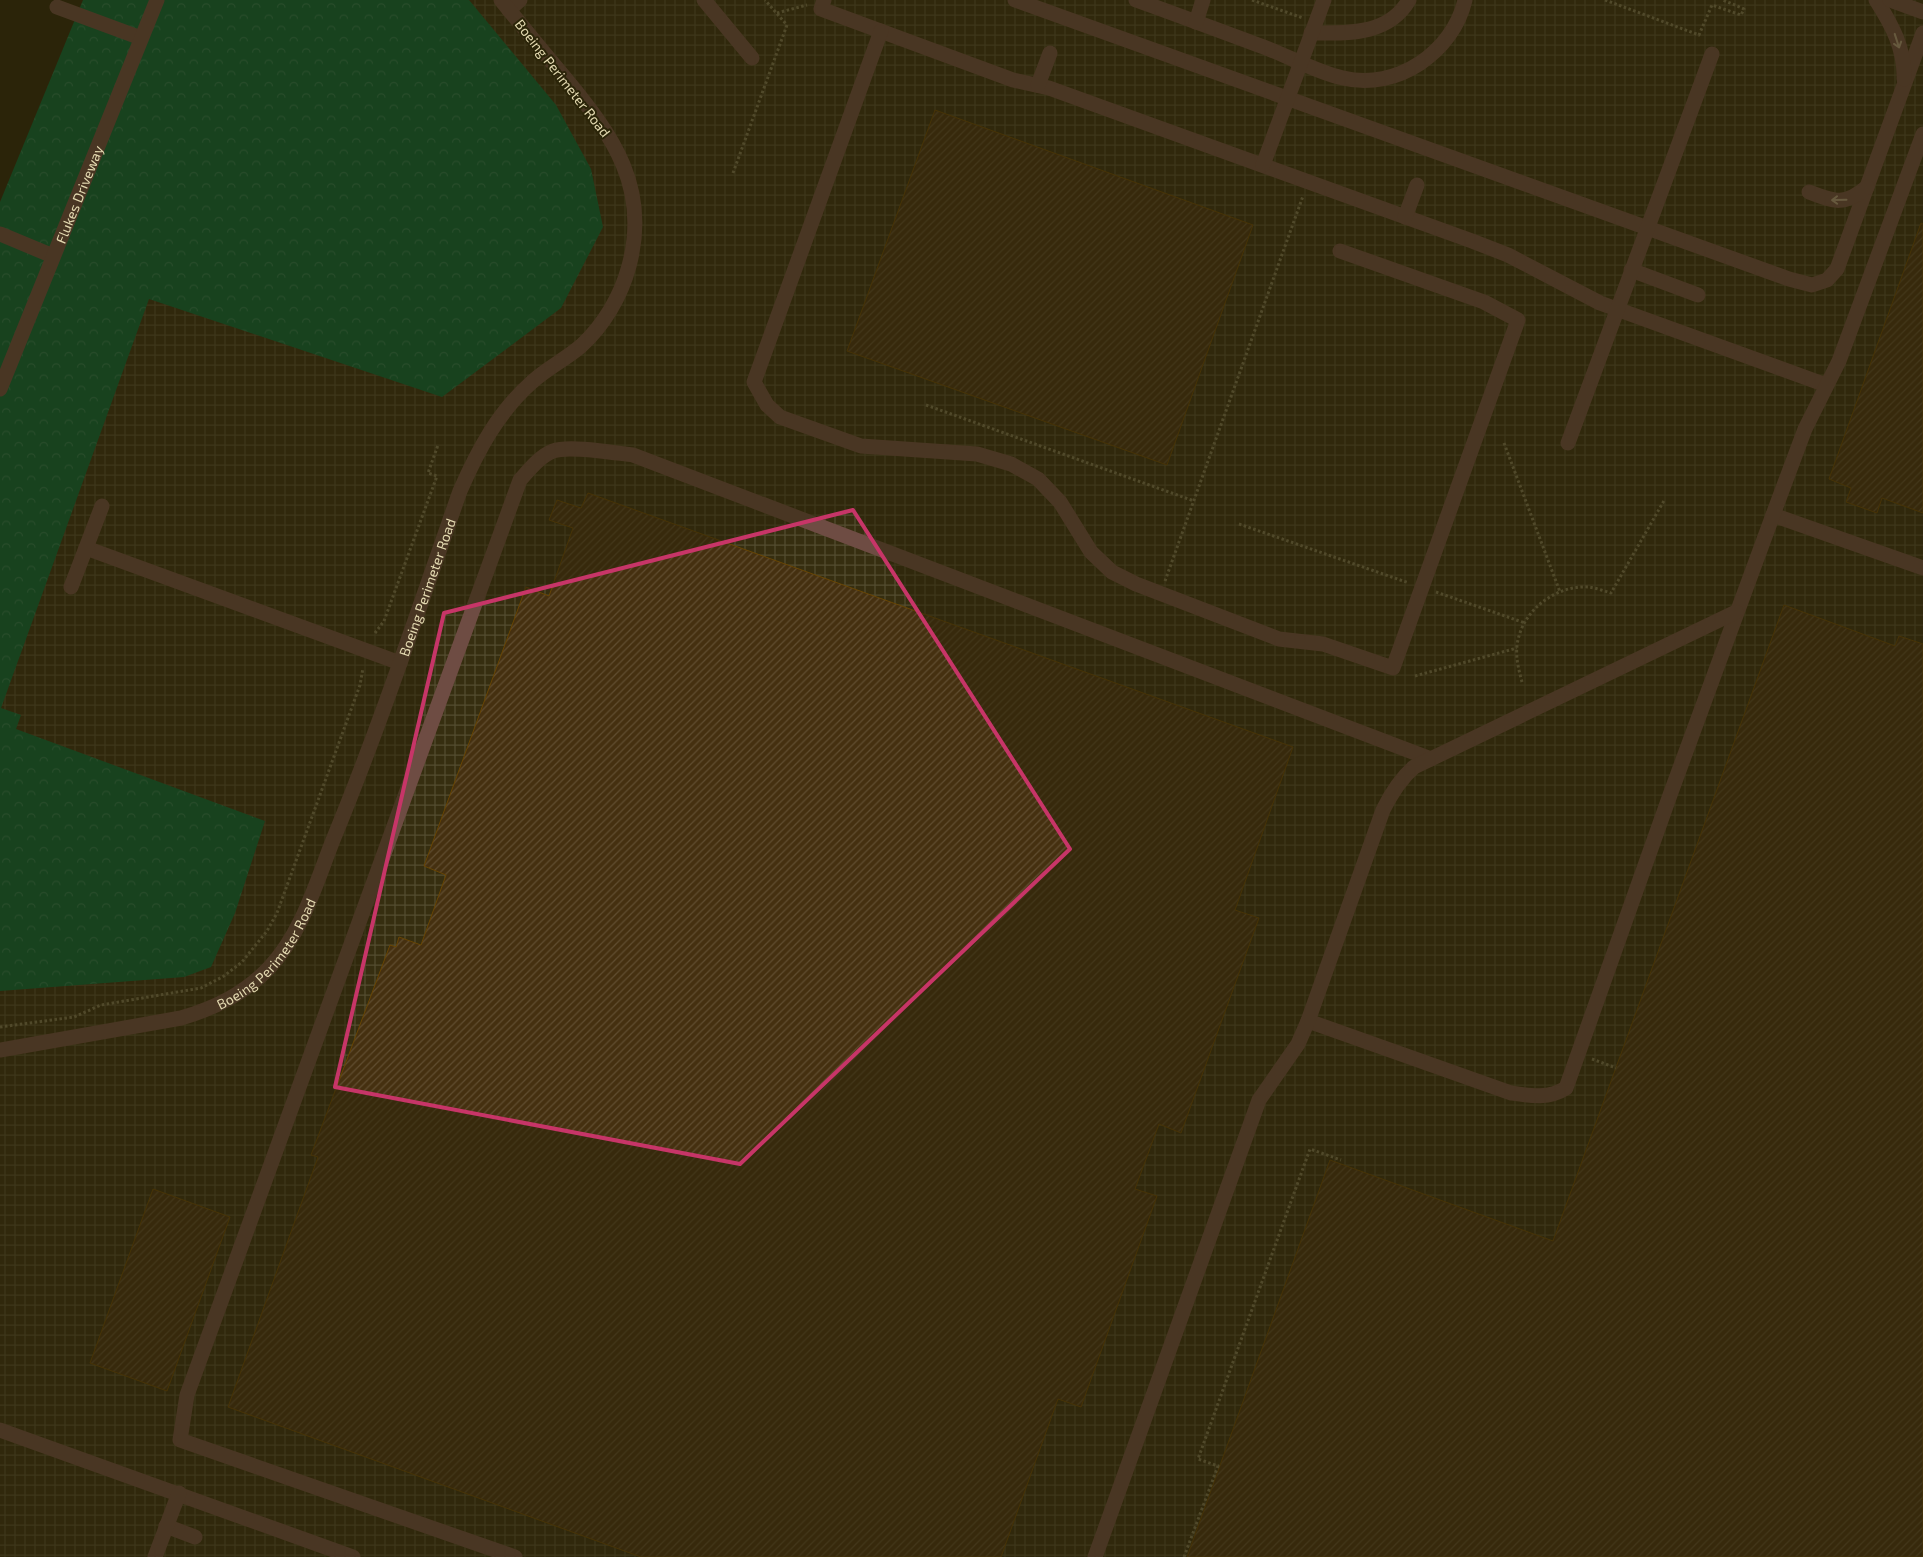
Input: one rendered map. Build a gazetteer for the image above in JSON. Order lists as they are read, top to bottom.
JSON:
{
  "streets": {
    "street": ["Boeing Perimeter Road", "Flukes Driveway"]
  }
}
